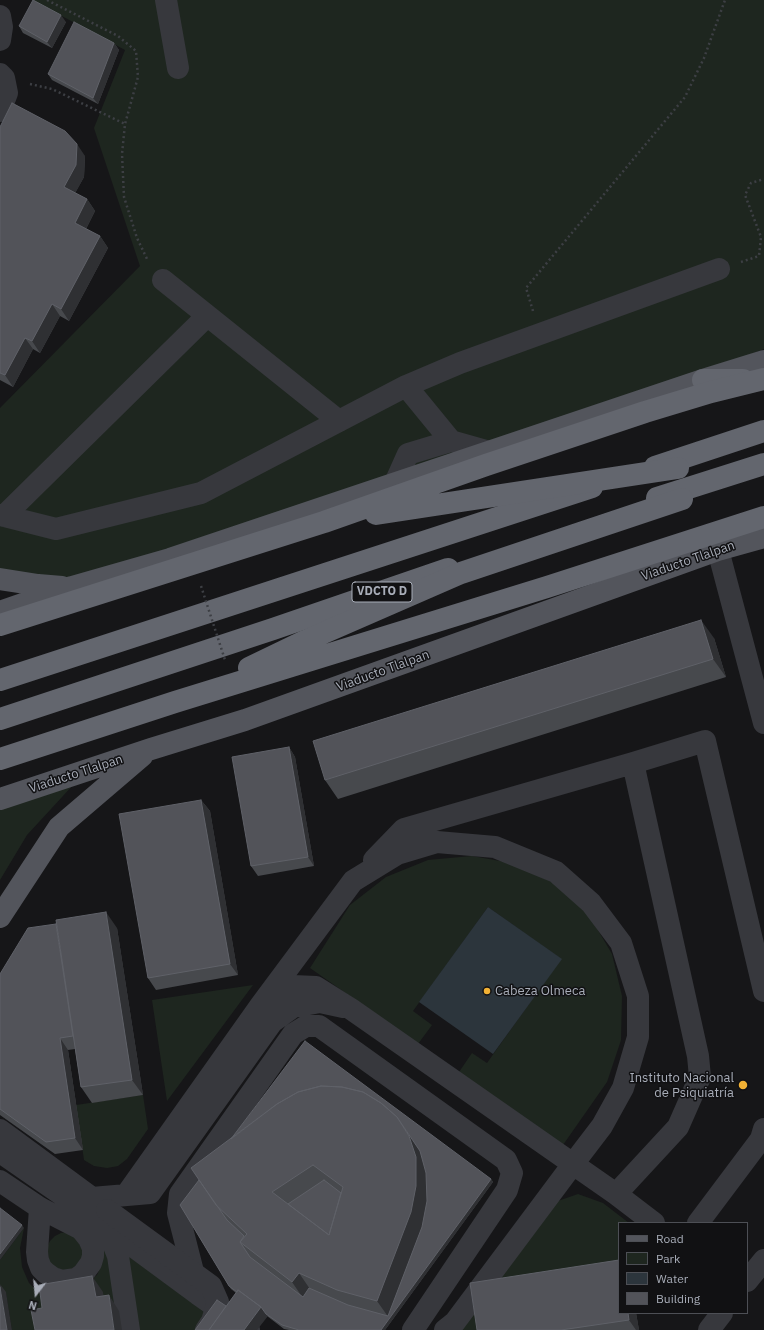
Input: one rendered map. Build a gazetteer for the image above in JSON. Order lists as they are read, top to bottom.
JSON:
{
  "streets": {
    "highway": ["VDCTO D"],
    "main road": ["Viaducto Tlalpan"]
  },
  "places": ["Cabeza Olmeca", "Instituto Nacional de Psiquiatría"],
  "legend": [
    "Road",
    "Park",
    "Water",
    "Building"
  ],
  "north": "bottom"
}
